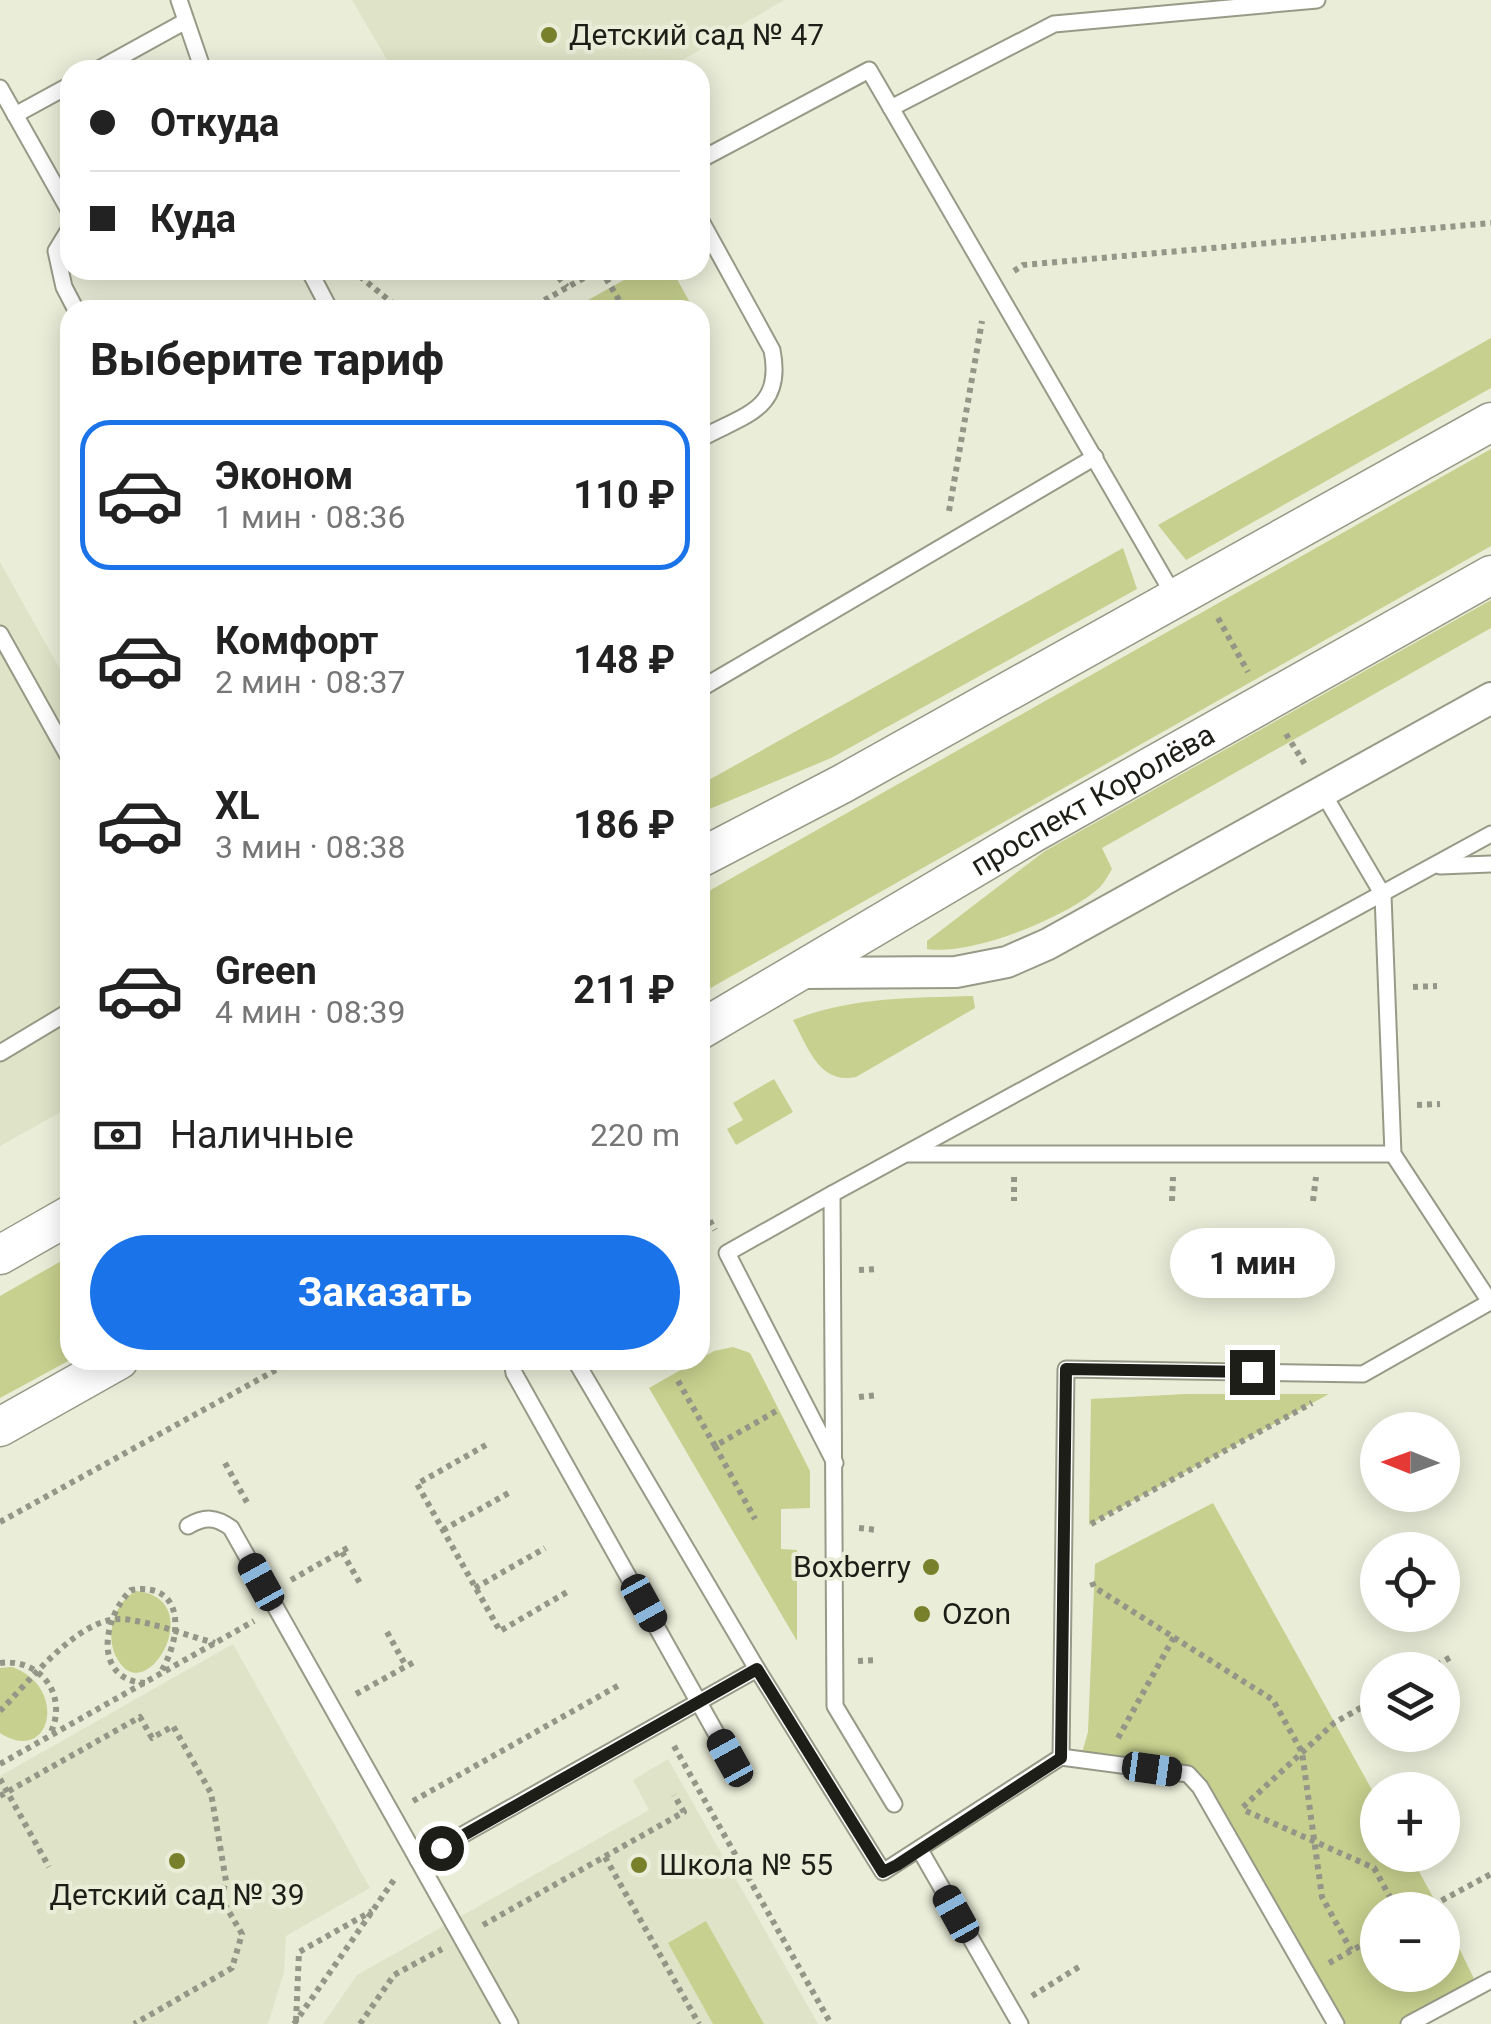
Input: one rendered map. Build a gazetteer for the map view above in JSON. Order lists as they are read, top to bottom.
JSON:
{
  "streets": {
    "street": ["проспект Королёва"]
  },
  "places": [
    "Детский сад № 47",
    "Boxberry",
    "Ozon",
    "Детский сад № 39",
    "Школа № 55"
  ],
  "north": "left",
  "page": {
    "banner": ["Откуда", "Куда"],
    "heading": "Выберите тариф",
    "list": [
      {
        "name": "Эконом",
        "note": "1 мин · 08:36",
        "value": "110 ₽"
      },
      {
        "name": "Комфорт",
        "note": "2 мин · 08:37",
        "value": "148 ₽"
      },
      {
        "name": "XL",
        "note": "3 мин · 08:38",
        "value": "186 ₽"
      },
      {
        "name": "Green",
        "note": "4 мин · 08:39",
        "value": "211 ₽"
      }
    ],
    "pay": ["Наличные", "220 m"],
    "buttons": "Заказать",
    "bubble": "1 мин",
    "map_buttons": ["+", "−"]
  }
}
